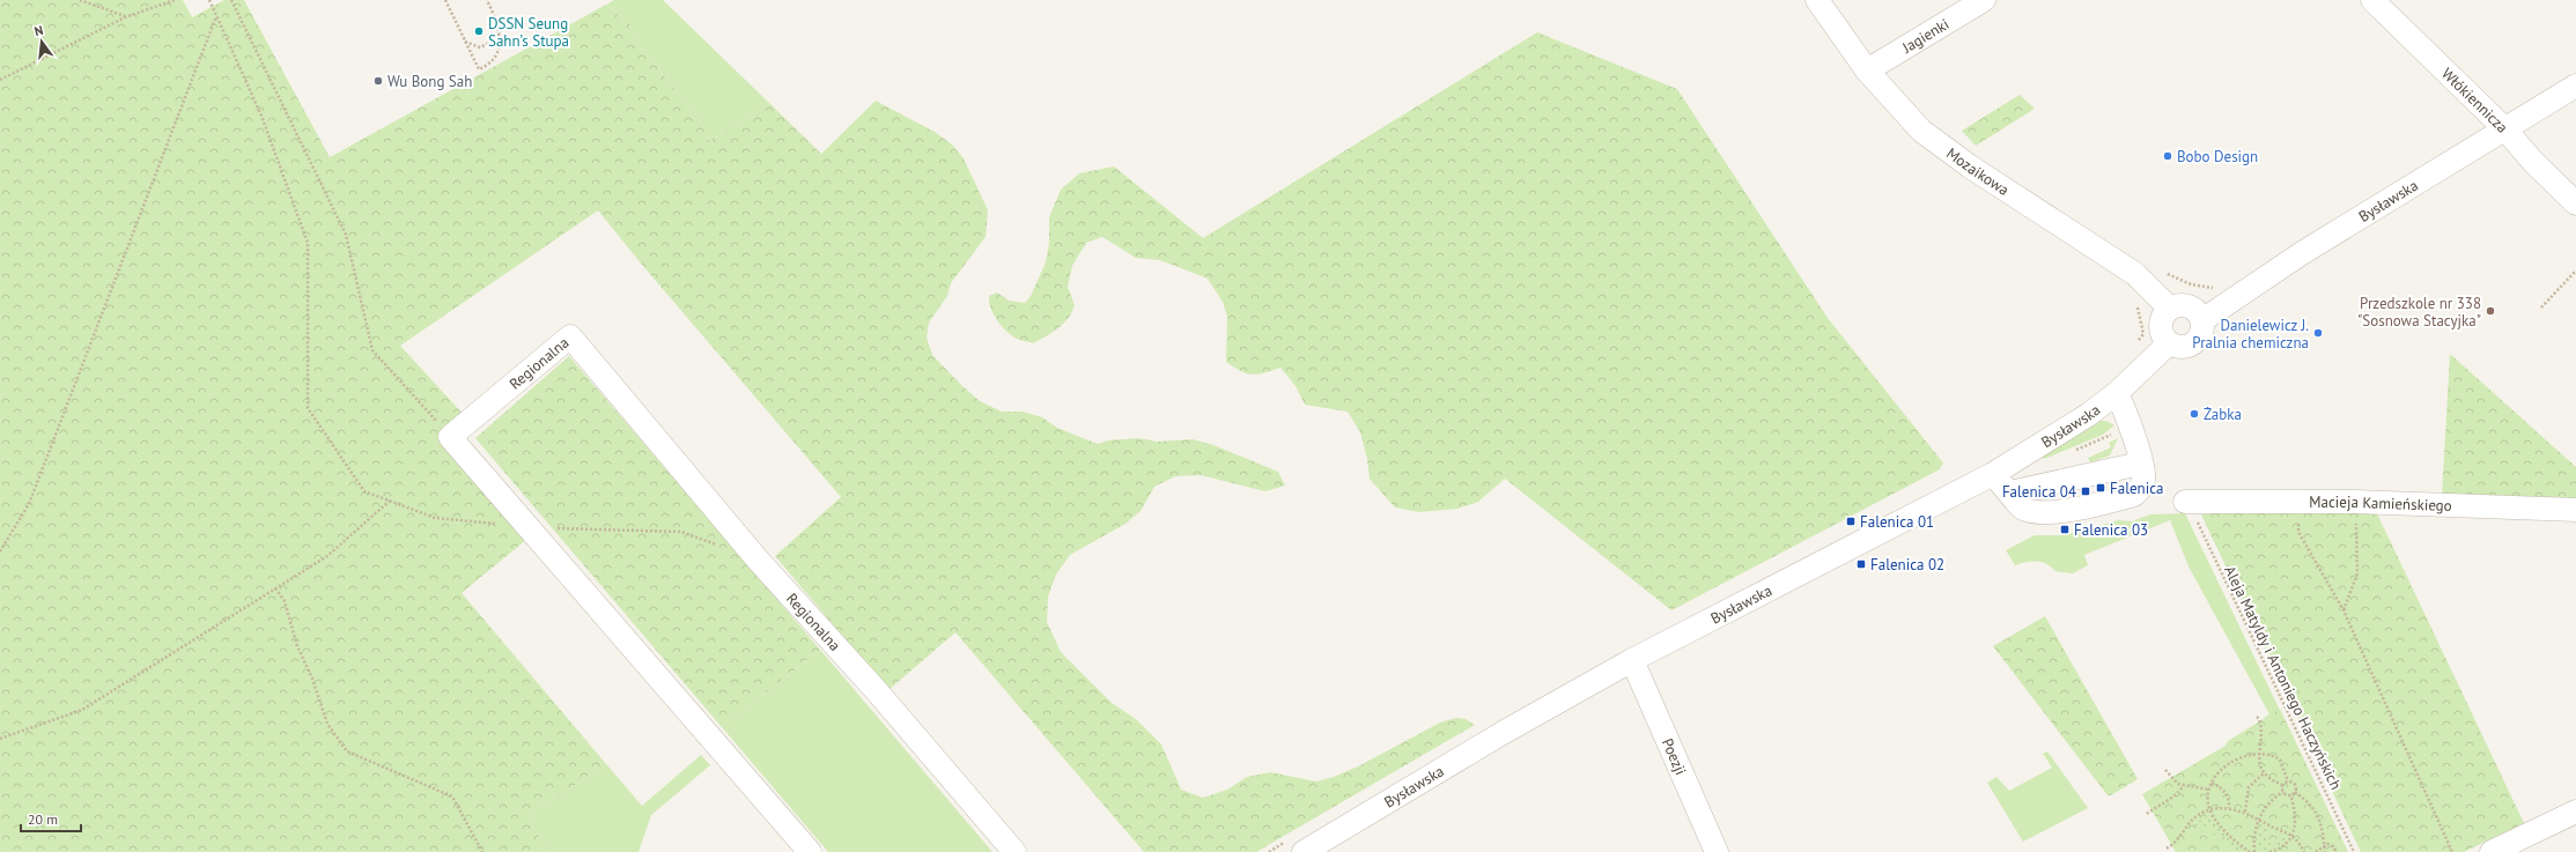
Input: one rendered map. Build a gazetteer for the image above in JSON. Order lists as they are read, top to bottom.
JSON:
{
  "streets": {
    "street": [
      "Jagienki",
      "Włókiennicza",
      "Mozaikowa",
      "Bysławska",
      "Regionalna",
      "Macieja Kamieńskiego",
      "Poezji"
    ],
    "path": ["Aleja Matyldy i Antoniego Haczyńskich"]
  },
  "crossings": [
    ["Jagienki", "Mozaikowa"],
    ["Włókiennicza", "Bysławska"],
    ["Mozaikowa", "Bysławska"],
    ["Bysławska", "Poezji"],
    ["Macieja Kamieńskiego", "Aleja Matyldy i Antoniego Haczyńskich"]
  ],
  "places": {
    "other": [
      "DSSN Seung Sahn’s Stupa",
      "Wu Bong Sah",
      "Bobo Design",
      "Przedszkole nr 338 \"Sosnowa Stacyjka\"",
      "Danielewicz J. Pralnia chemiczna",
      "Żabka"
    ],
    "transit": [
      "Falenica",
      "Falenica 04",
      "Falenica 01",
      "Falenica 03",
      "Falenica 02"
    ]
  },
  "scale_bar": "20 m",
  "north": "top"
}
